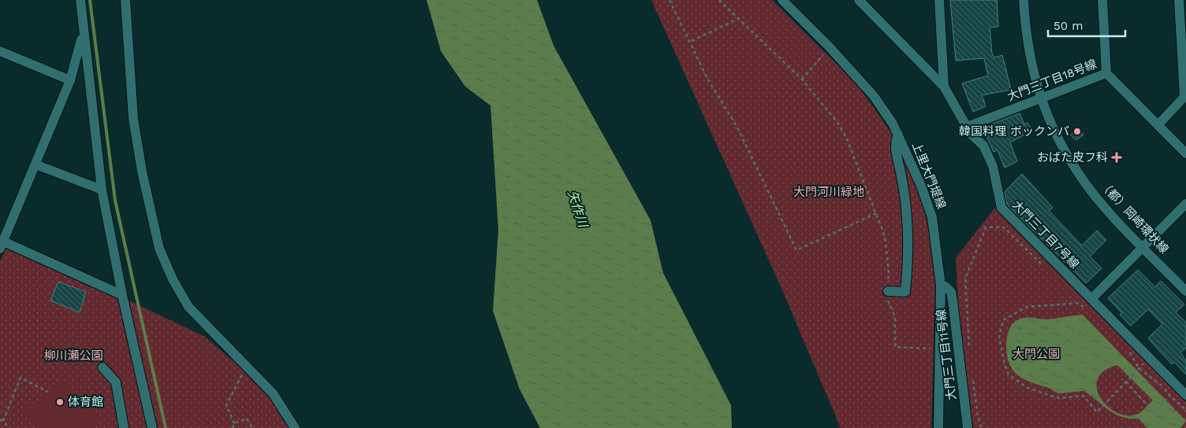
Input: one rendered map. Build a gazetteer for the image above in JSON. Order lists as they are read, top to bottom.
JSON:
{
  "streets": {
    "street": [
      "大門三丁目18号線",
      "上里大門堤線",
      "（都）岡崎環状線",
      "大門三丁目7号線",
      "大門三丁目11号線"
    ]
  },
  "crossings": [
    ["大門三丁目18号線", "（都）岡崎環状線"],
    ["大門三丁目18号線", "大門三丁目7号線"],
    ["上里大門堤線", "大門三丁目11号線"]
  ],
  "water": ["矢作川"],
  "parks": ["大門河川緑地", "大門公園", "柳川瀬公園"],
  "places": {
    "other": ["韓国料理 ボックンパ", "体育館"],
    "health": ["おばた皮フ科"]
  },
  "scale_bar": "50 m"
}
